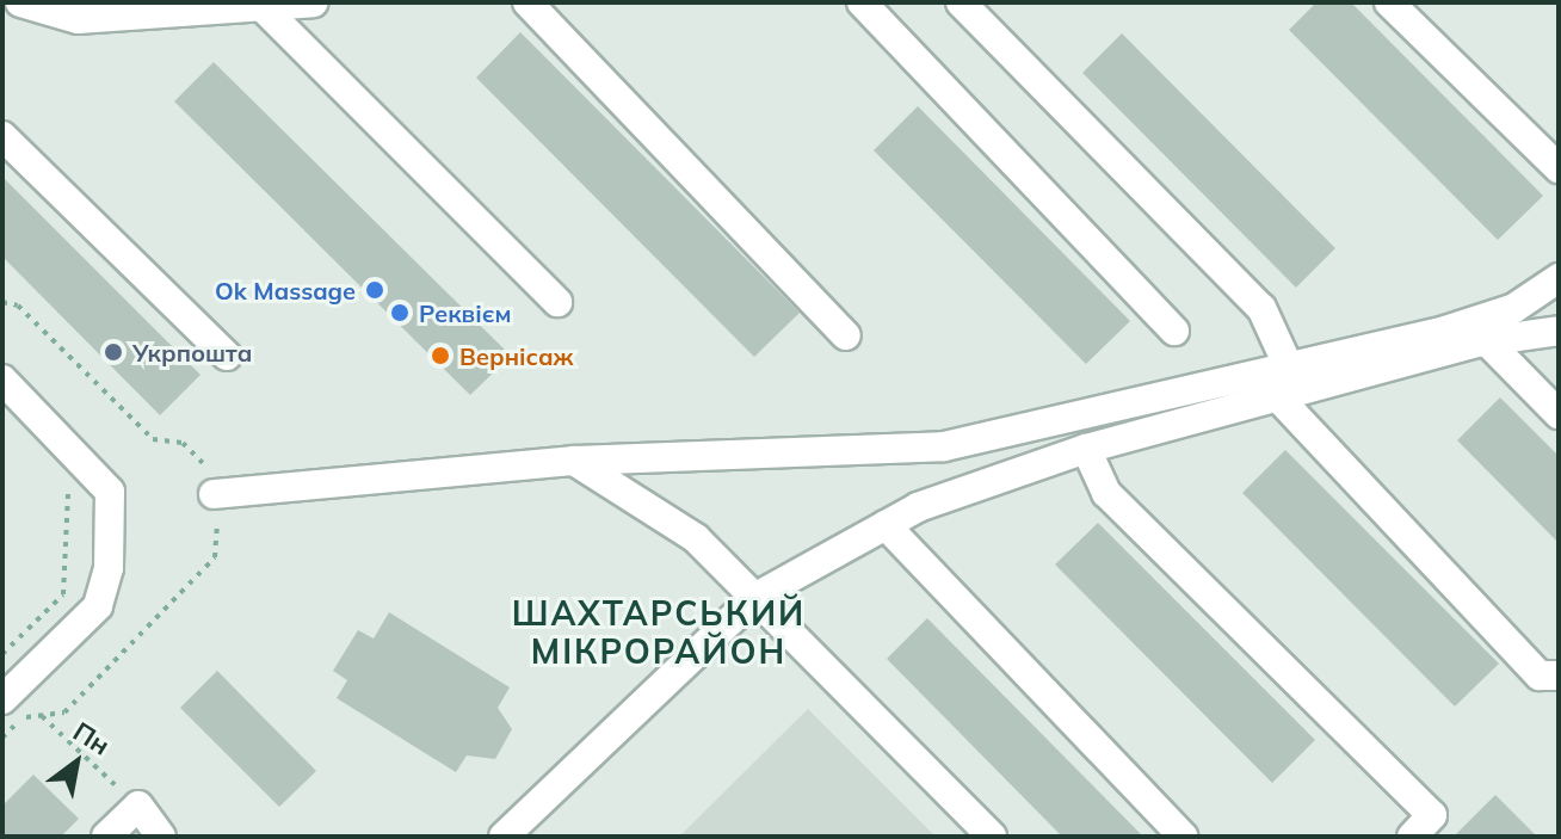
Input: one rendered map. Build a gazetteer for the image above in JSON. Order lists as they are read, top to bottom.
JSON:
{
  "districts": ["ШАХТАРСЬКИЙ МІКРОРАЙОН"],
  "places": [
    "Ok Massage",
    "Реквієм",
    "Укрпошта",
    "Вернісаж"
  ],
  "north": "top right"
}
